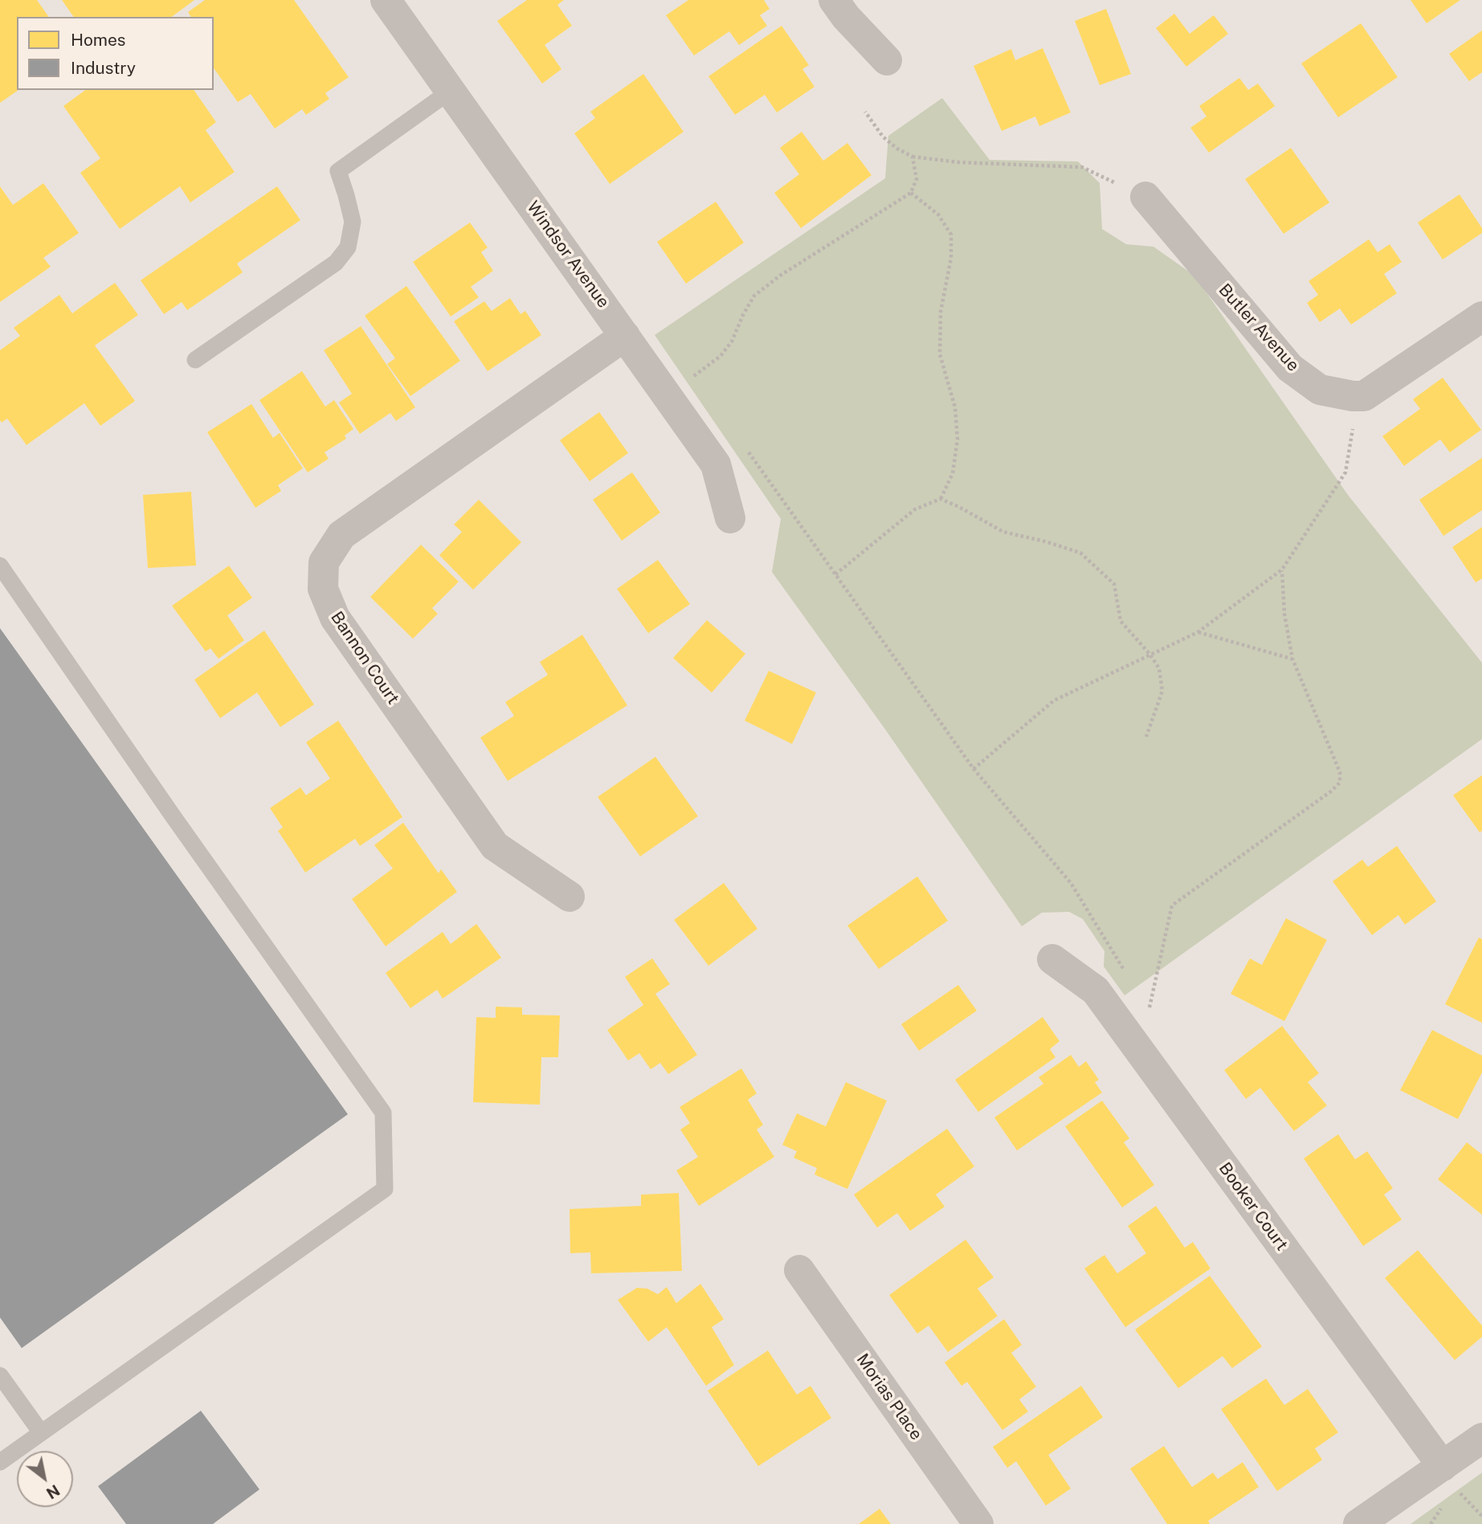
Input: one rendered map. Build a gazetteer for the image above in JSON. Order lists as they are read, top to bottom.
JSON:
{
  "streets": {
    "street": [
      "Windsor Avenue",
      "Butler Avenue",
      "Bannon Court",
      "Booker Court",
      "Morias Place"
    ]
  },
  "crossings": [
    ["Windsor Avenue", "Bannon Court"]
  ],
  "legend": ["Homes", "Industry"],
  "north": "bottom right"
}
